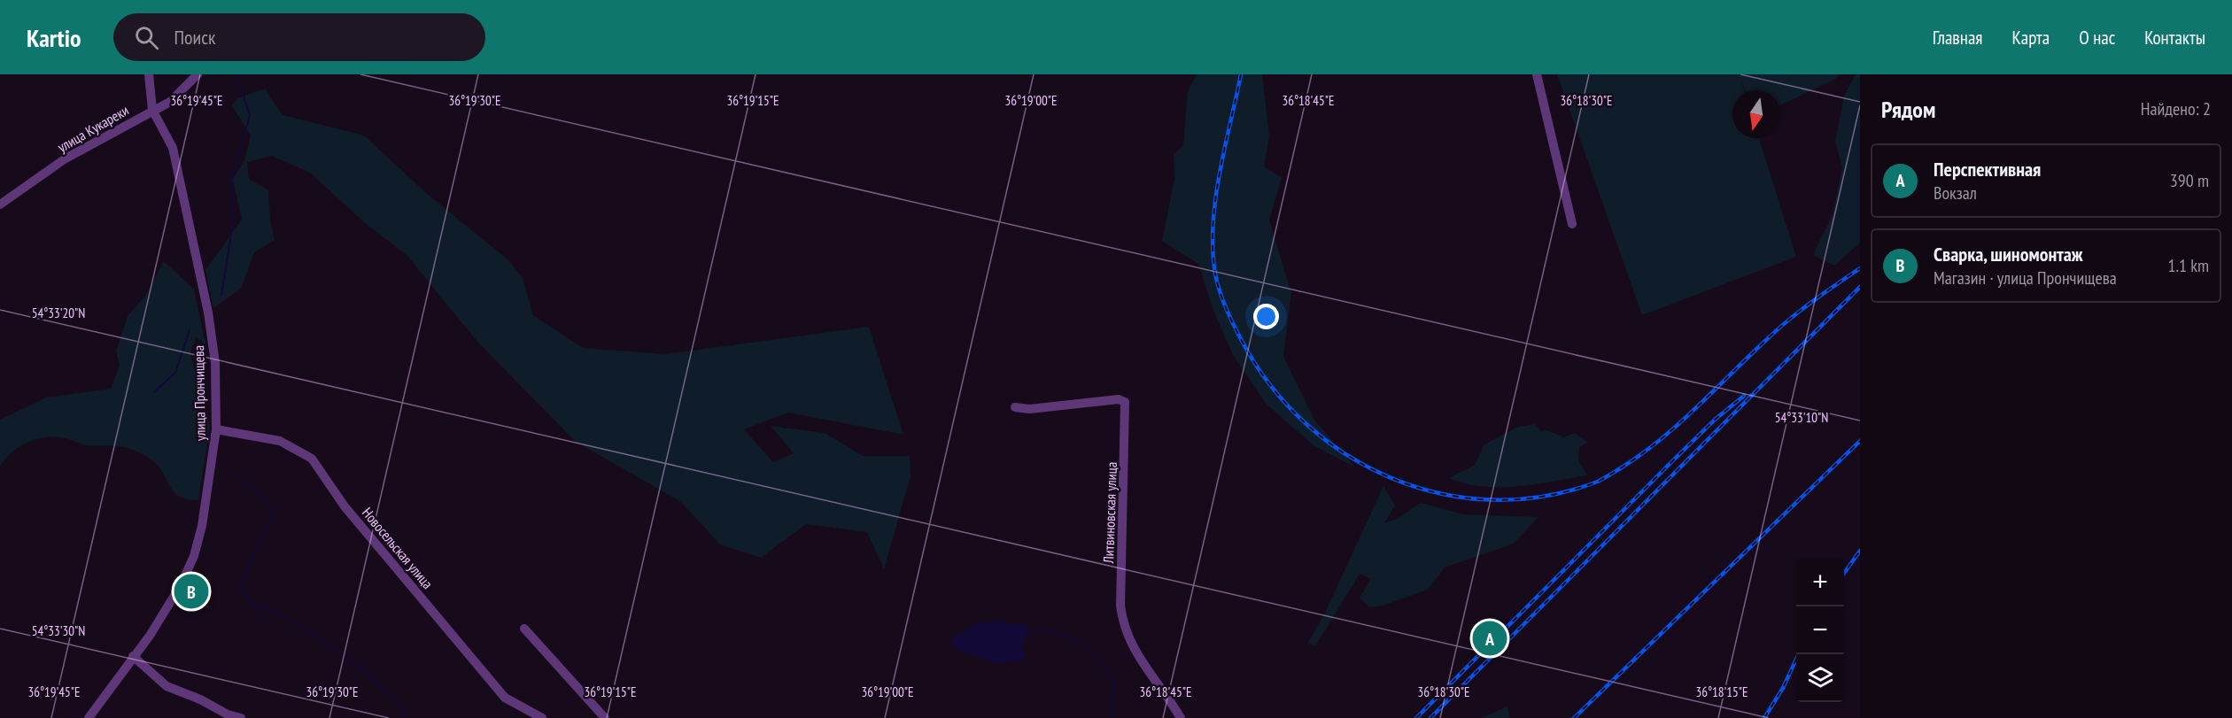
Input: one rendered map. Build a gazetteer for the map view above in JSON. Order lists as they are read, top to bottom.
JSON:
{
  "streets": {
    "street": [
      "улица Кукареки",
      "улица Прончищева",
      "Литвиновская улица",
      "Новосельская улица"
    ]
  },
  "crossings": [
    ["улица Кукареки", "улица Прончищева"],
    ["улица Прончищева", "Новосельская улица"]
  ],
  "north": "bottom",
  "page": {
    "header": "Kartio",
    "search": "Поиск",
    "nav": [
      "Главная",
      "Карта",
      "О нас",
      "Контакты"
    ],
    "heading": ["Рядом", "Найдено: 2"],
    "list": [
      {
        "mark": "A",
        "name": "Перспективная",
        "note": "Вокзал",
        "value": "390 m"
      },
      {
        "mark": "B",
        "name": "Сварка, шиномонтаж",
        "note": "Магазин · улица Прончищева",
        "value": "1.1 km"
      }
    ],
    "map_buttons": ["+", "−"],
    "pins": ["B", "A"]
  },
  "coordinates": [
    "36°19'45\"E",
    "36°19'30\"E",
    "36°19'15\"E",
    "36°19'00\"E",
    "36°18'45\"E",
    "36°18'30\"E",
    "54°33'20\"N",
    "54°33'10\"N",
    "54°33'30\"N",
    "36°18'15\"E"
  ]
}
